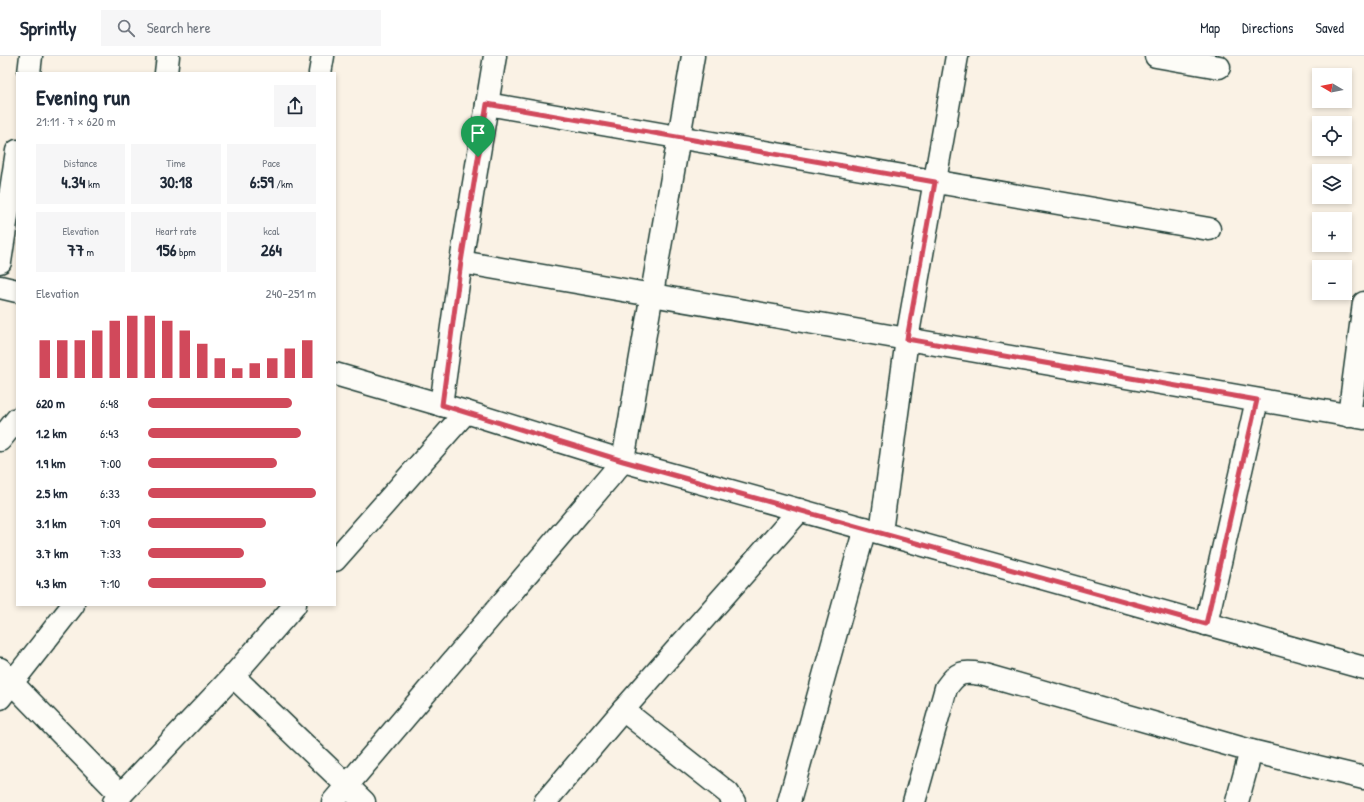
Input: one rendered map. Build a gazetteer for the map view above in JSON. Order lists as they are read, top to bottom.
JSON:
{
  "north": "left",
  "page": {
    "header": "Sprintly",
    "search": "Search here",
    "nav": ["Map", "Directions", "Saved"],
    "map_buttons": ["+", "−"],
    "heading": ["Evening run", "21:11 · 7 × 620 m"],
    "stats": [
      ["Distance", "4.34 km"],
      ["Time", "30:18"],
      ["Pace", "6:59 /km"],
      ["Elevation", "77 m"],
      ["Heart rate", "156 bpm"],
      ["kcal", "264"]
    ],
    "chart": ["Elevation", "240–251 m"],
    "list": [
      {
        "name": "620 m",
        "note": "6:48"
      },
      {
        "name": "1.2 km",
        "note": "6:43"
      },
      {
        "name": "1.9 km",
        "note": "7:00"
      },
      {
        "name": "2.5 km",
        "note": "6:33"
      },
      {
        "name": "3.1 km",
        "note": "7:09"
      },
      {
        "name": "3.7 km",
        "note": "7:33"
      },
      {
        "name": "4.3 km",
        "note": "7:10"
      }
    ]
  }
}
